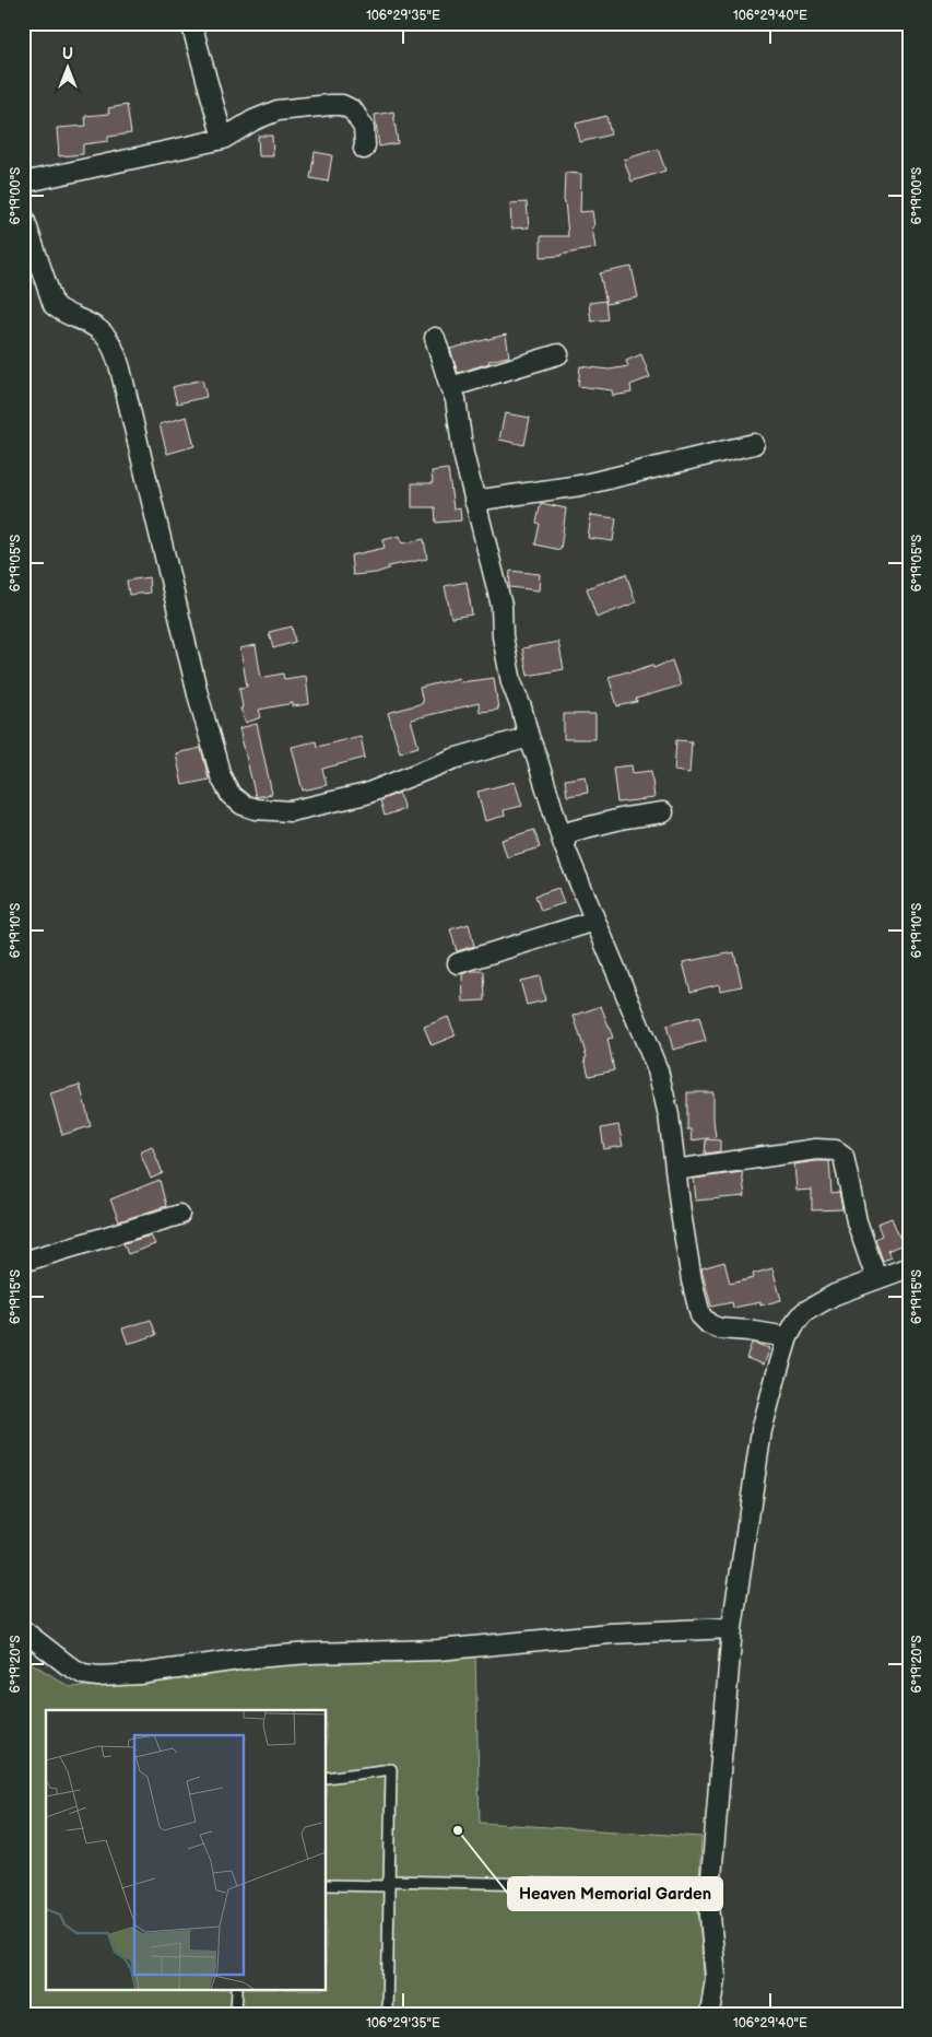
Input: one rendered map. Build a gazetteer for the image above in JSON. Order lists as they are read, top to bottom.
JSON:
{
  "places": ["Heaven Memorial Garden"],
  "north": "top",
  "coordinates": [
    "106°29'35\"E",
    "106°29'40\"E",
    "6°19'00\"S",
    "6°19'05\"S",
    "6°19'10\"S",
    "6°19'15\"S",
    "6°19'20\"S"
  ]
}
